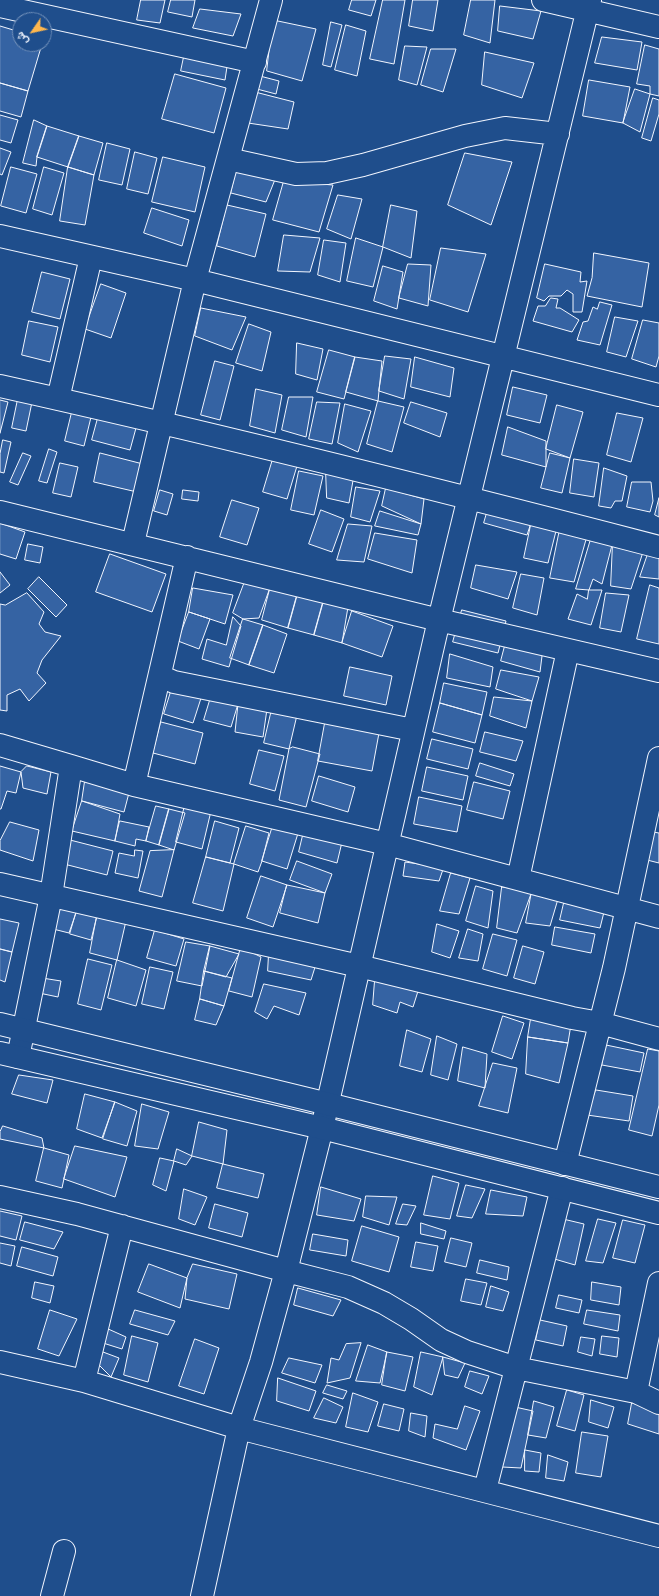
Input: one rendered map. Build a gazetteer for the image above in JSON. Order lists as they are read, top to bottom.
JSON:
{
  "north": "bottom left"
}
